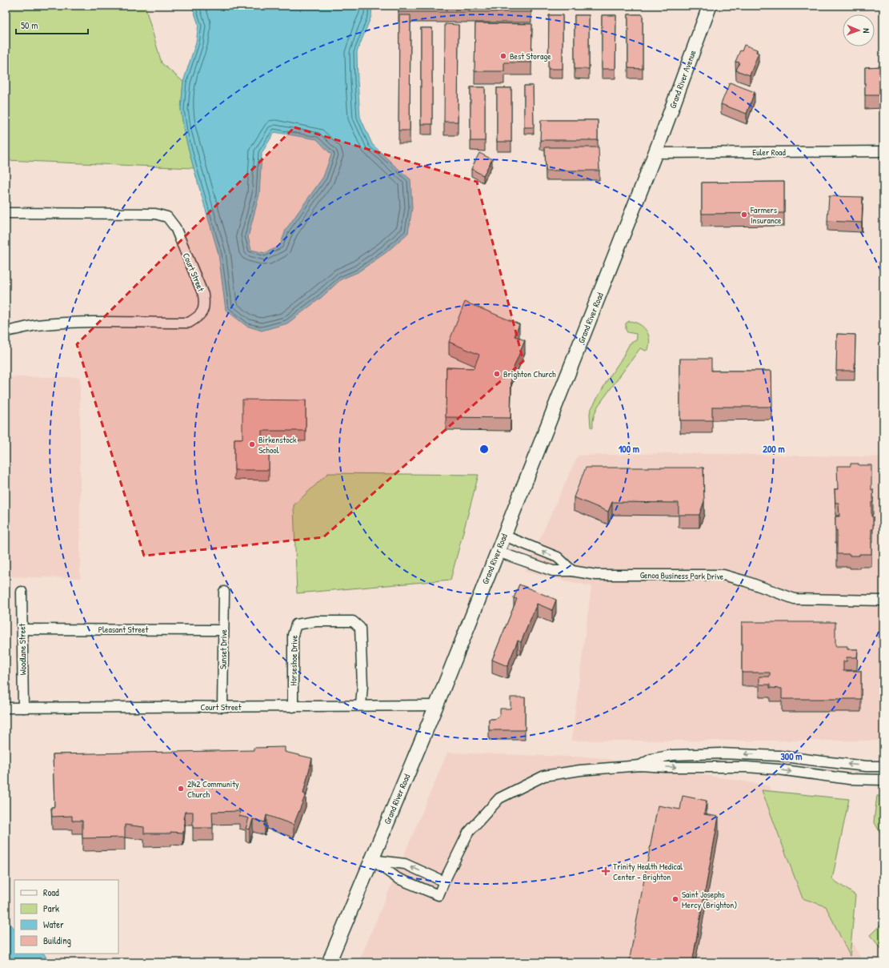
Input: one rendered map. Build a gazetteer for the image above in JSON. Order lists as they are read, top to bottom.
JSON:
{
  "streets": {
    "main road": ["Grand River Avenue", "Grand River Road"],
    "street": [
      "Euler Road",
      "Court Street",
      "Genoa Business Park Drive",
      "Pleasant Street",
      "Woodlane Street",
      "Sunset Drive",
      "Horseshoe Drive"
    ]
  },
  "crossings": [
    ["Grand River Avenue", "Euler Road"],
    ["Grand River Avenue", "Grand River Road"],
    ["Euler Road", "Grand River Road"],
    ["Court Street", "Grand River Road"],
    ["Court Street", "Woodlane Street"],
    ["Court Street", "Sunset Drive"],
    ["Court Street", "Horseshoe Drive"],
    ["Grand River Road", "Genoa Business Park Drive"],
    ["Pleasant Street", "Woodlane Street"],
    ["Pleasant Street", "Sunset Drive"]
  ],
  "places": {
    "other": [
      "Best Storage",
      "Farmers Insurance",
      "Brighton Church",
      "Birkenstock School",
      "2|42 Community Church",
      "Saint Josephs Mercy (Brighton)"
    ],
    "health": ["Trinity Health Medical Center - Brighton"]
  },
  "legend": [
    "Road",
    "Park",
    "Water",
    "Building"
  ],
  "scale_bar": "50 m",
  "north": "right",
  "rings": ["100 m", "200 m", "300 m"]
}
